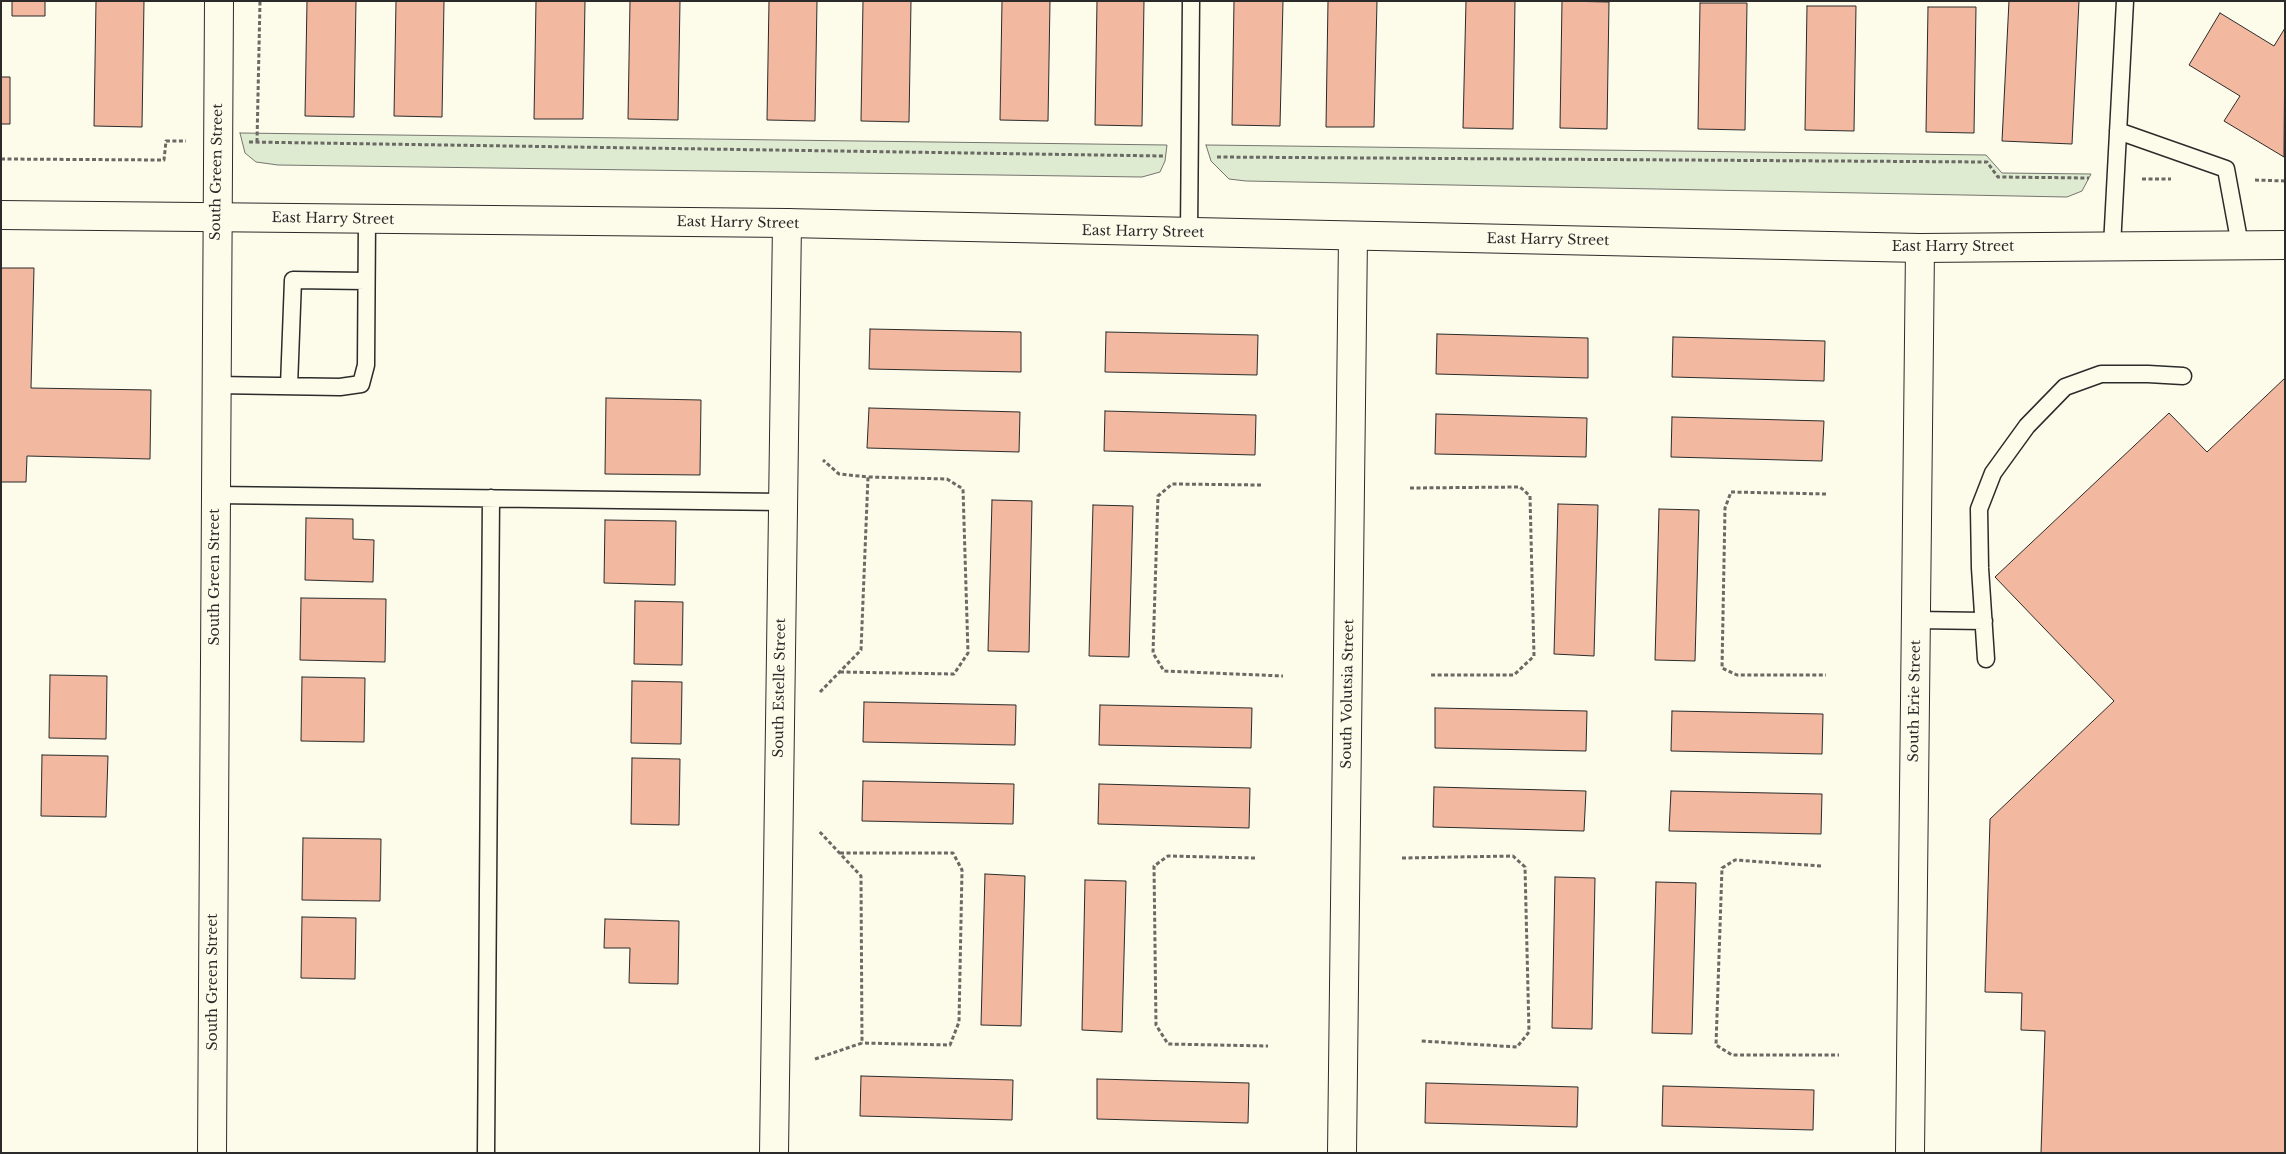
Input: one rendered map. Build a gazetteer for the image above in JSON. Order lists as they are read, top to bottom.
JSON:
{
  "streets": {
    "street": [
      "South Green Street",
      "East Harry Street",
      "South Estelle Street",
      "South Volutsia Street",
      "South Erie Street"
    ]
  },
  "crossings": [
    ["South Green Street", "East Harry Street"],
    ["East Harry Street", "South Estelle Street"],
    ["East Harry Street", "South Volutsia Street"],
    ["East Harry Street", "South Erie Street"]
  ]
}
